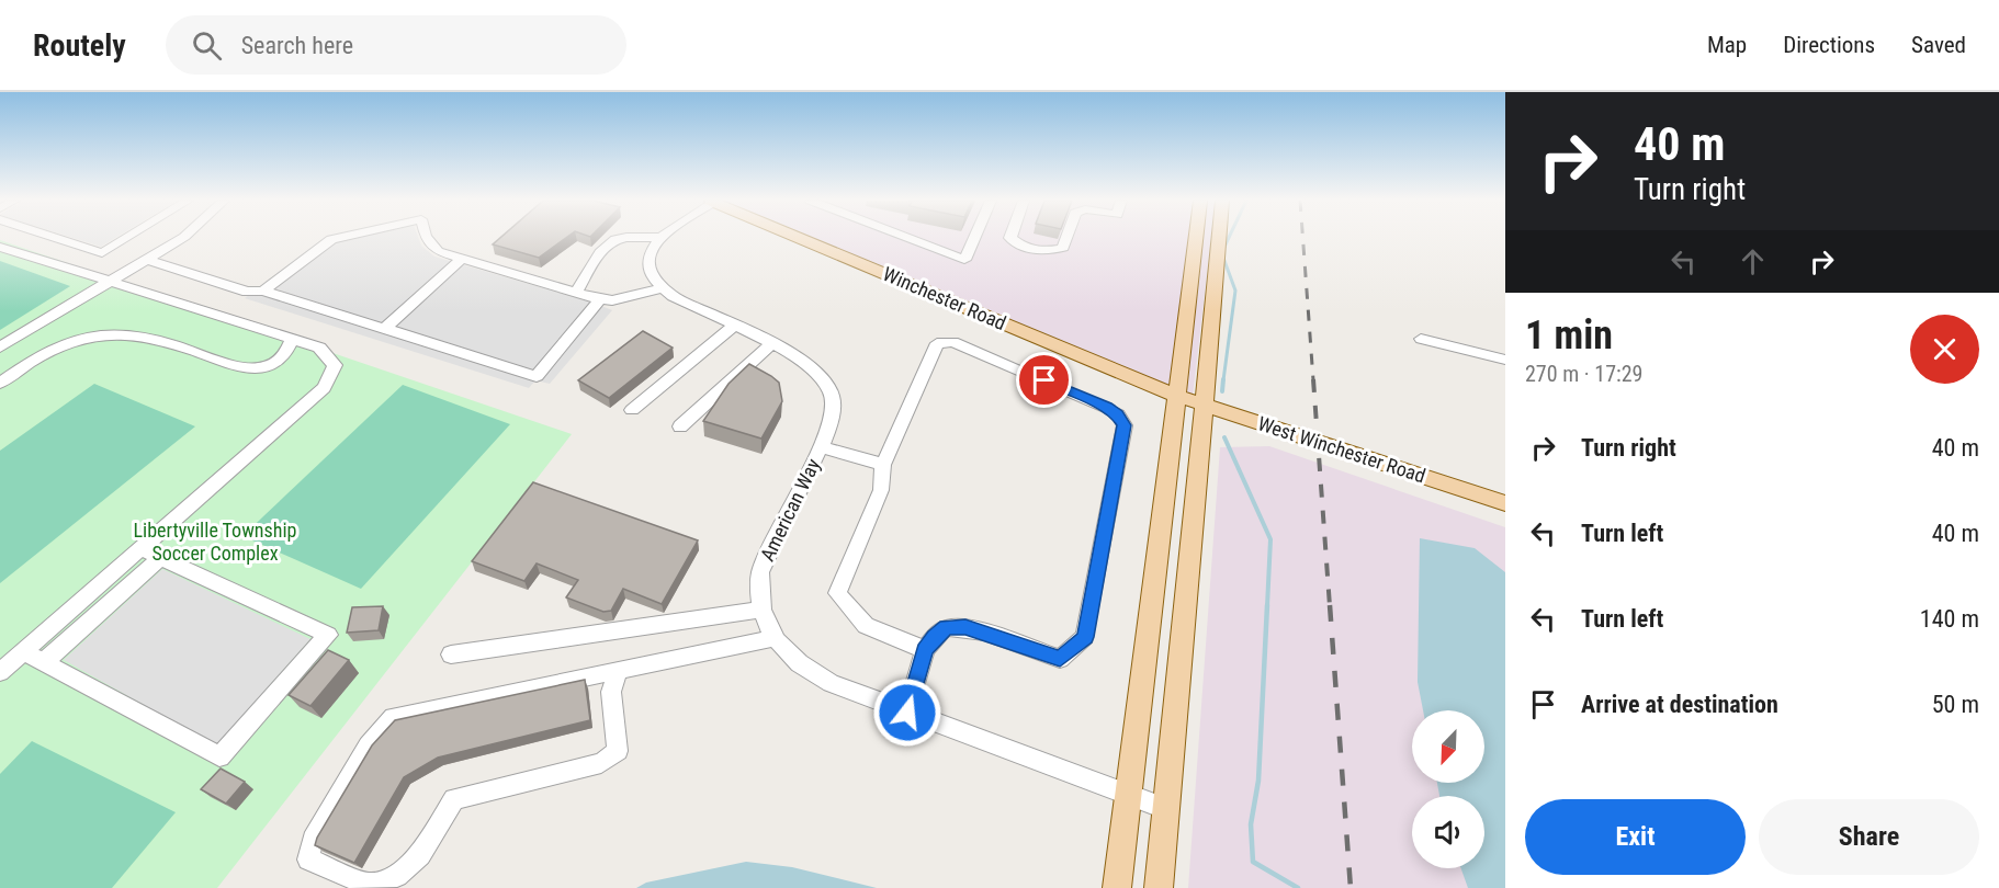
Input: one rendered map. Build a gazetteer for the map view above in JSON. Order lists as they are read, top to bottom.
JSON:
{
  "streets": {
    "main road": ["Winchester Road", "West Winchester Road"],
    "street": ["American Way"]
  },
  "crossings": [
    ["Winchester Road", "West Winchester Road"]
  ],
  "parks": ["Libertyville Township Soccer Complex"],
  "north": "bottom left",
  "page": {
    "header": "Routely",
    "search": "Search here",
    "nav": ["Map", "Directions", "Saved"],
    "turn": ["40 m", "Turn right"],
    "heading": ["1 min", "270 m · 17:29"],
    "list": [
      {
        "name": "Turn right",
        "value": "40 m"
      },
      {
        "name": "Turn left",
        "value": "40 m"
      },
      {
        "name": "Turn left",
        "value": "140 m"
      },
      {
        "name": "Arrive at destination",
        "value": "50 m"
      }
    ],
    "buttons": ["Exit", "Share"]
  }
}
